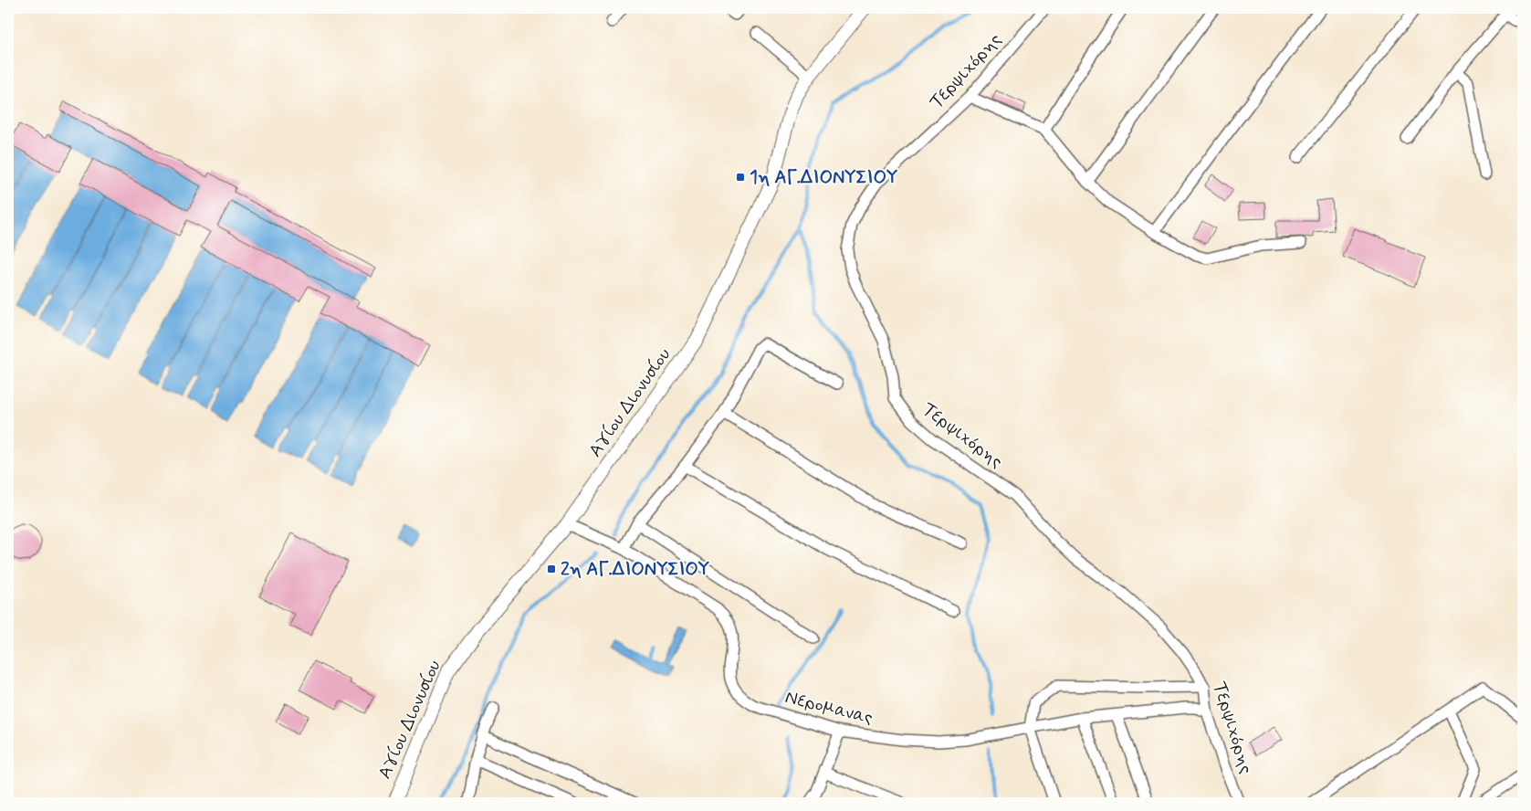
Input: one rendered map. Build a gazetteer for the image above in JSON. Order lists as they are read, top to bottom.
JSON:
{
  "streets": {
    "street": ["Τερψιχόρης", "Αγίου Διονυσίου", "Νερομανας"]
  },
  "crossings": [
    ["Τερψιχόρης", "Νερομανας"],
    ["Αγίου Διονυσίου", "Νερομανας"]
  ],
  "places": {
    "transit": ["1η ΑΓ.ΔΙΟΝΥΣΙΟΥ", "2η ΑΓ.ΔΙΟΝΥΣΙΟΥ"]
  }
}
